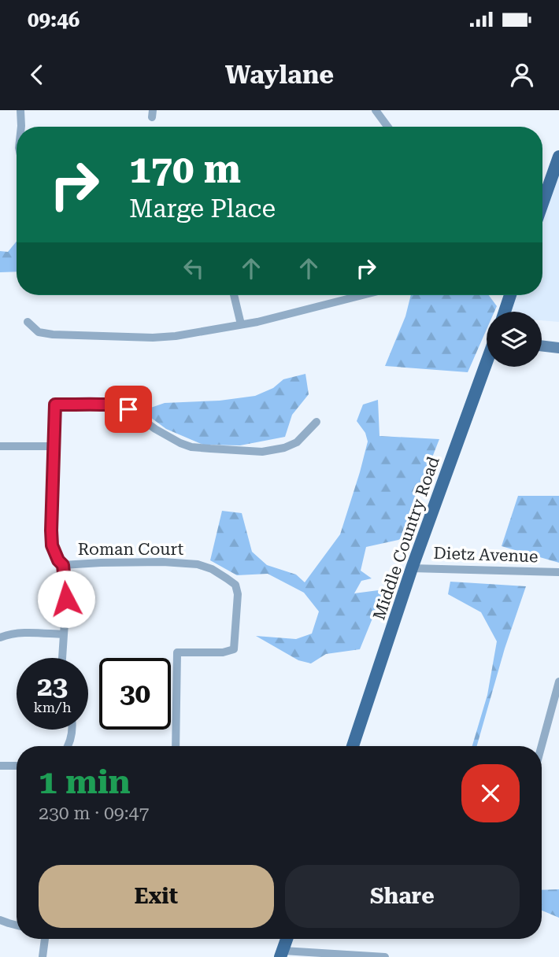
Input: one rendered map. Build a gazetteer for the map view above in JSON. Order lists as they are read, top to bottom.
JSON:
{
  "streets": {
    "main road": ["Middle Country Road"],
    "street": ["Roman Court", "Dietz Avenue"]
  },
  "crossings": [
    ["Middle Country Road", "Dietz Avenue"]
  ],
  "page": {
    "status": "09:46",
    "header": "Waylane",
    "turn": ["170 m", "Marge Place"],
    "speed": "23 km/h",
    "limit": "30",
    "heading": ["1 min", "230 m · 09:47"],
    "buttons": ["Exit", "Share"]
  }
}
